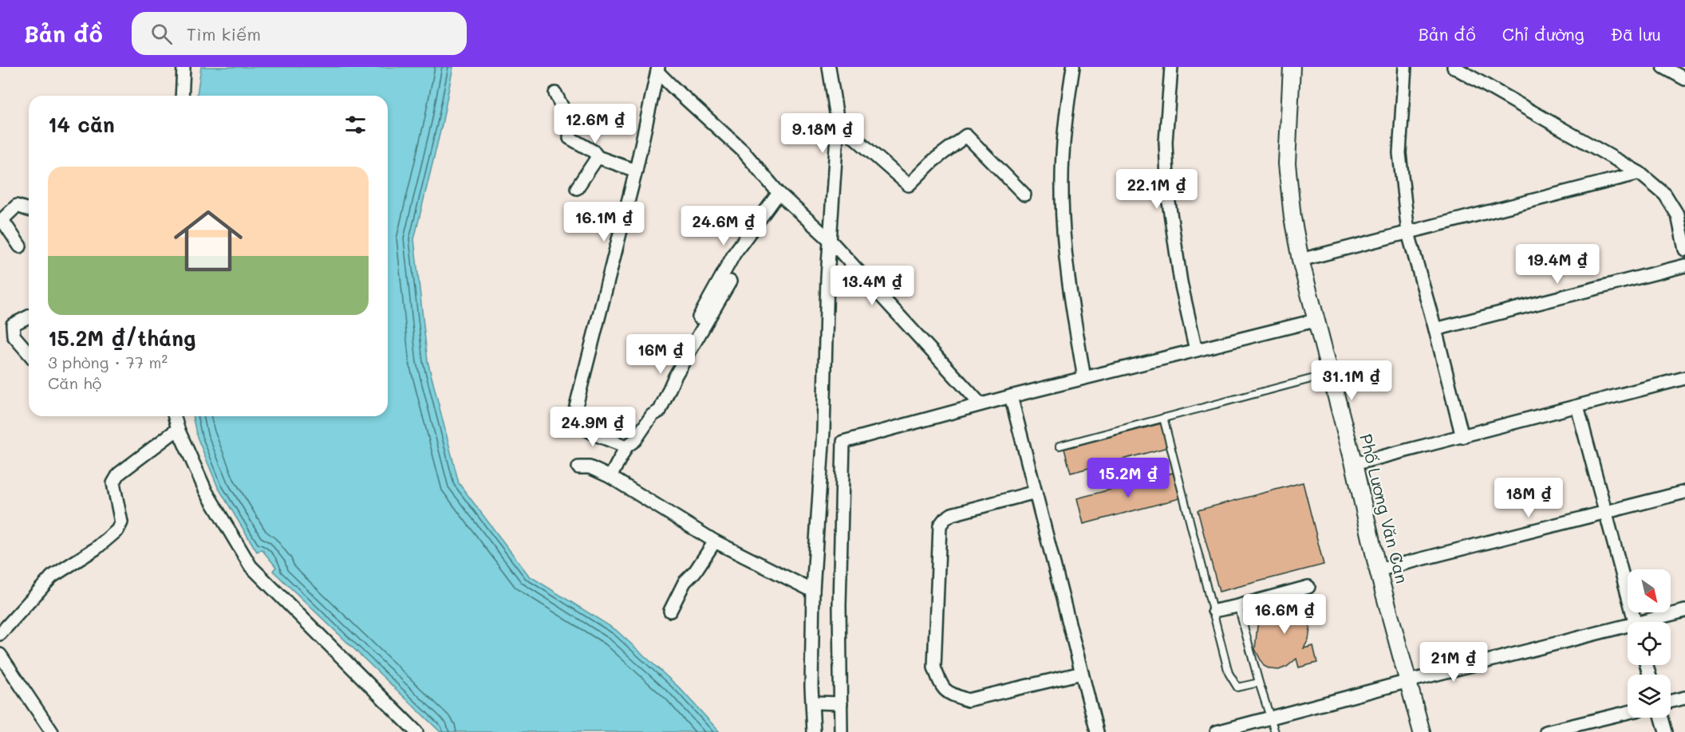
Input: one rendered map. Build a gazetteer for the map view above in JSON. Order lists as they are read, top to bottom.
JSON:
{
  "streets": {
    "street": ["Phố Lương Văn Can"]
  },
  "north": "bottom right",
  "page": {
    "header": "Bản đồ",
    "search": "Tìm kiếm",
    "nav": ["Bản đồ", "Chỉ đường", "Đã lưu"],
    "heading": "14 căn",
    "price": [
      "12.6M ₫",
      "9.18M ₫",
      "22.1M ₫",
      "16.1M ₫",
      "24.6M ₫",
      "19.4M ₫",
      "13.4M ₫",
      "16M ₫",
      "31.1M ₫",
      "24.9M ₫",
      "15.2M ₫",
      "18M ₫",
      "16.6M ₫",
      "21M ₫"
    ],
    "list": [
      {
        "name": "15.2M ₫/tháng",
        "note": "3 phòng · 77 m² · Căn hộ"
      }
    ]
  }
}
